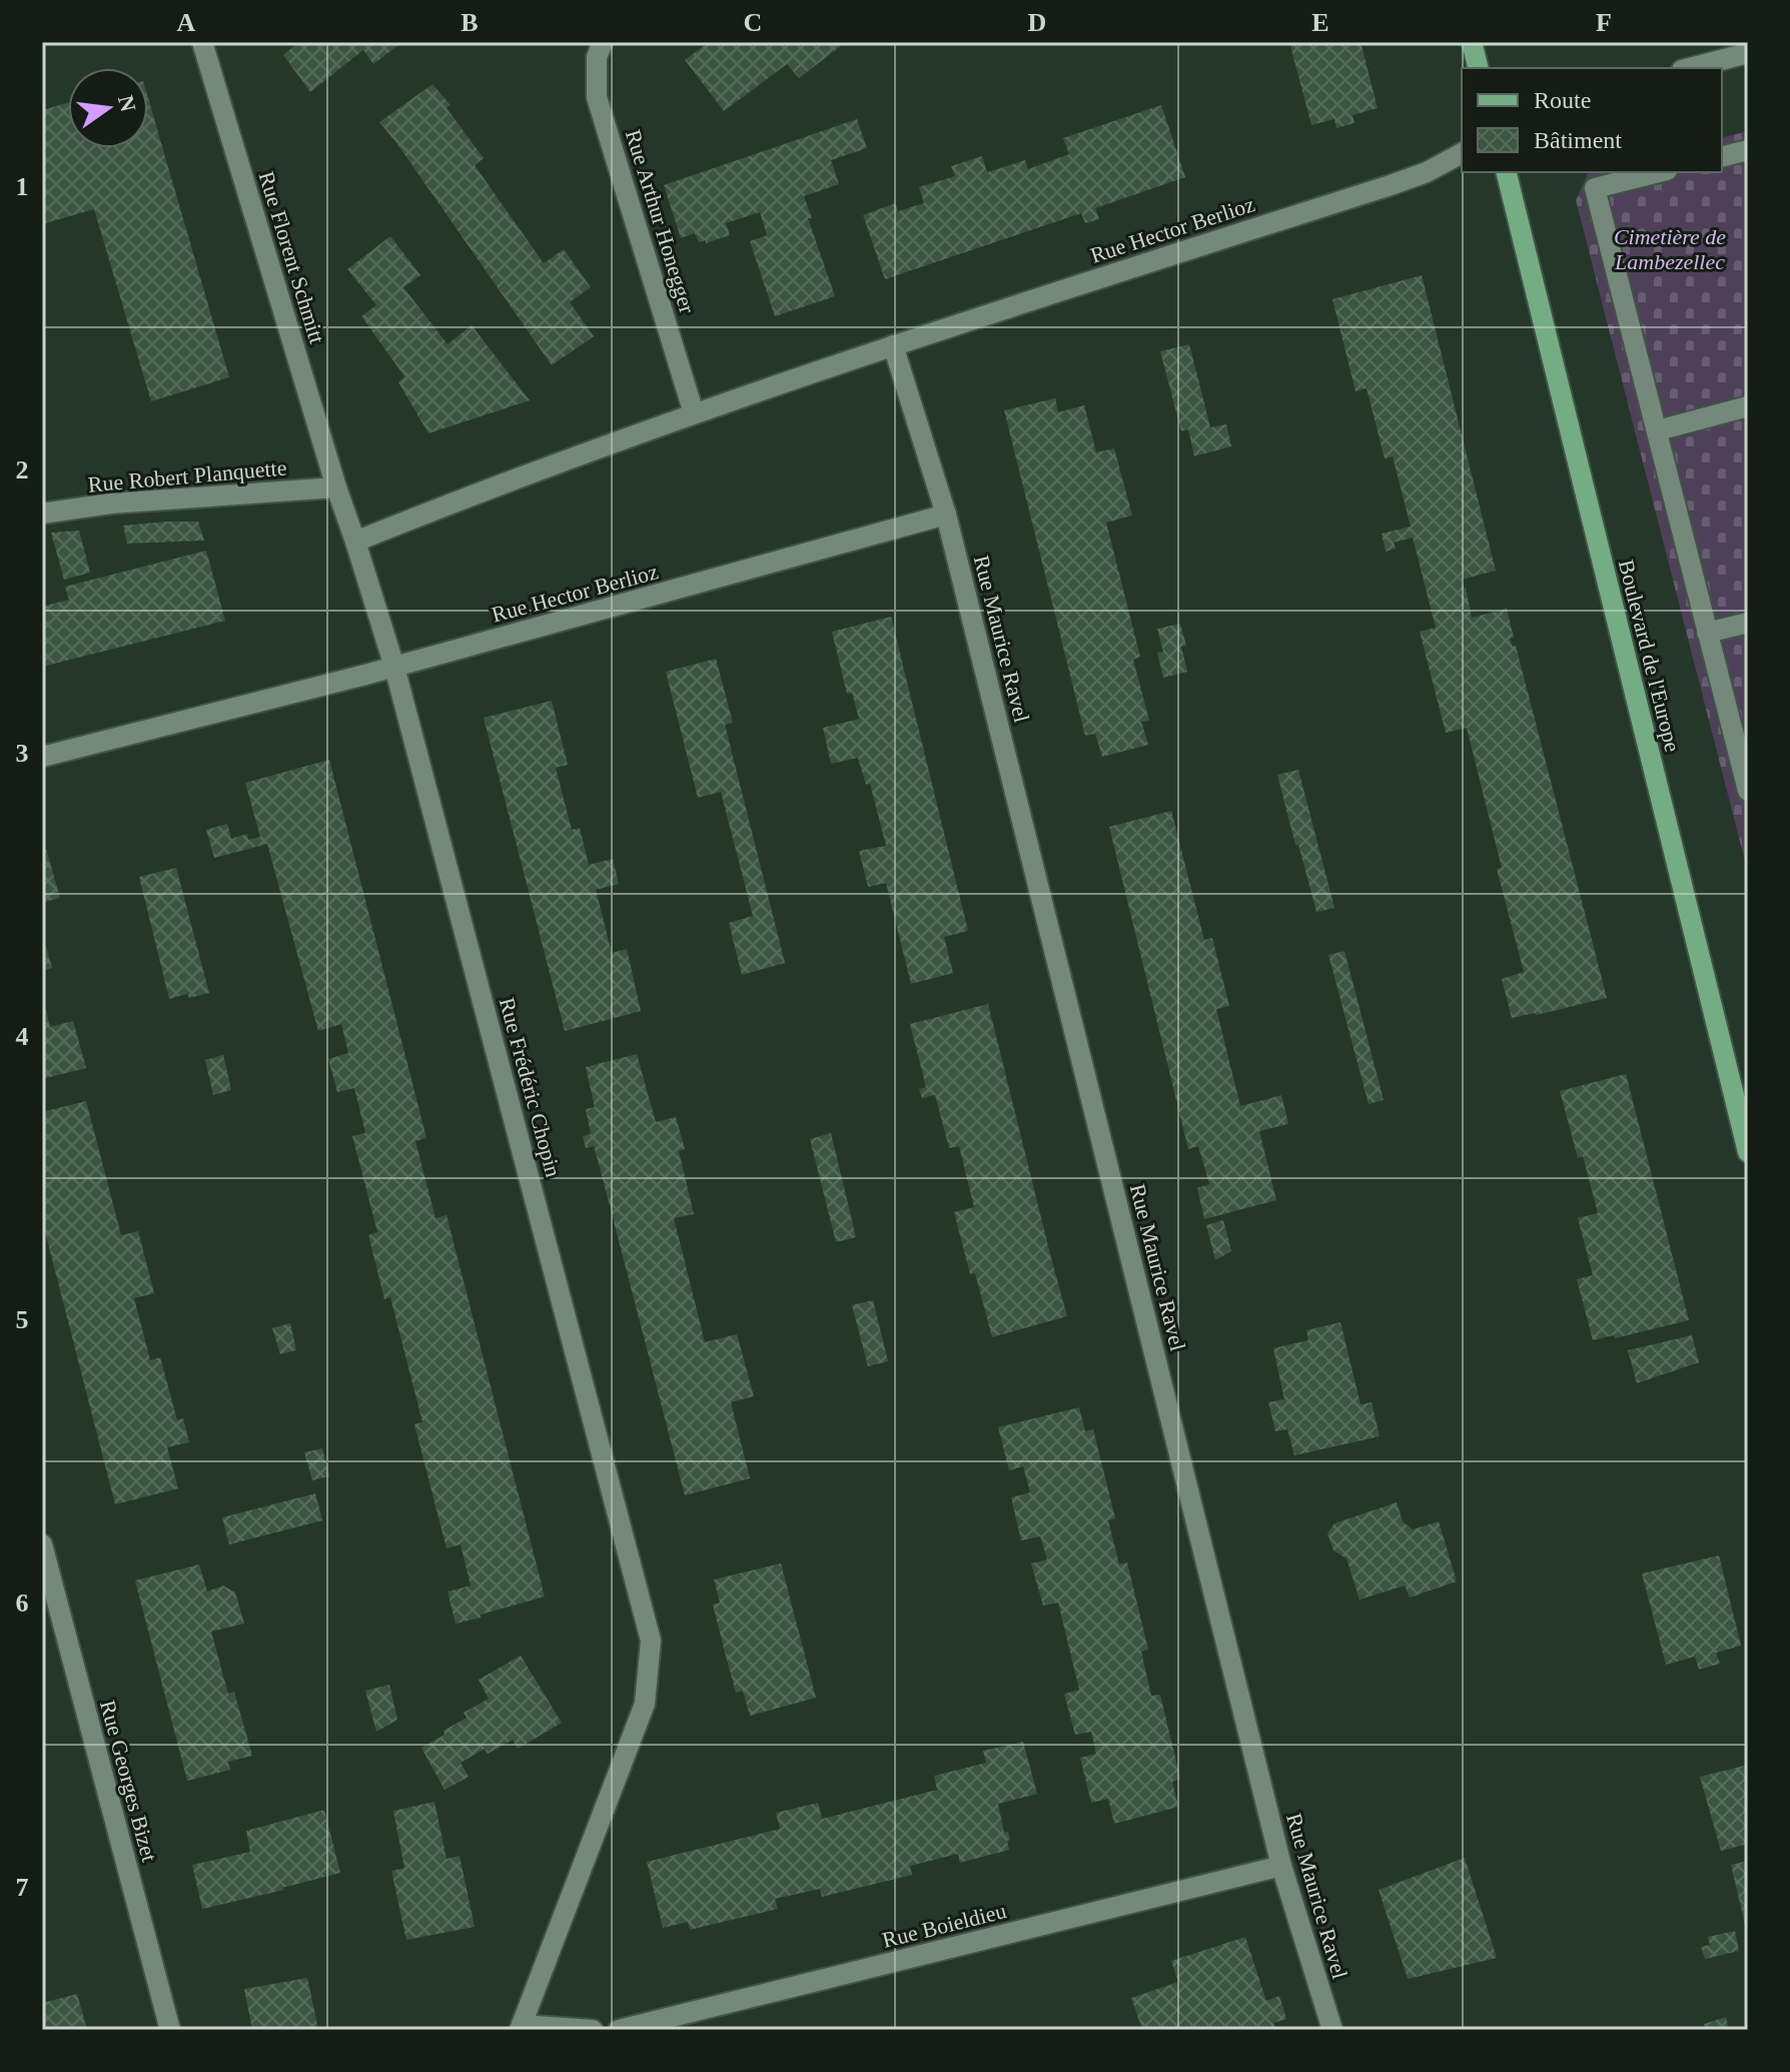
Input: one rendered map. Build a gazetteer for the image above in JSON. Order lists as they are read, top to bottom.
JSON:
{
  "streets": {
    "main road": ["Boulevard de l'Europe"],
    "street": [
      "Rue Arthur Honegger",
      "Rue Hector Berlioz",
      "Rue Florent Schmitt",
      "Rue Robert Planquette",
      "Rue Maurice Ravel",
      "Rue Frédéric Chopin",
      "Rue Georges Bizet",
      "Rue Boieldieu"
    ]
  },
  "crossings": [
    ["Rue Arthur Honegger", "Rue Hector Berlioz"],
    ["Rue Hector Berlioz", "Rue Maurice Ravel"],
    ["Rue Hector Berlioz", "Rue Frédéric Chopin"],
    ["Rue Florent Schmitt", "Rue Robert Planquette"],
    ["Rue Florent Schmitt", "Rue Frédéric Chopin"],
    ["Rue Robert Planquette", "Rue Frédéric Chopin"],
    ["Rue Maurice Ravel", "Rue Boieldieu"]
  ],
  "parks": ["Cimetière de Lambezellec"],
  "legend": ["Route", "Bâtiment"],
  "north": "right",
  "grid": {
    "columns": [
      "A",
      "B",
      "C",
      "D",
      "E",
      "F"
    ],
    "rows": [
      "1",
      "2",
      "3",
      "4",
      "5",
      "6",
      "7"
    ]
  }
}
